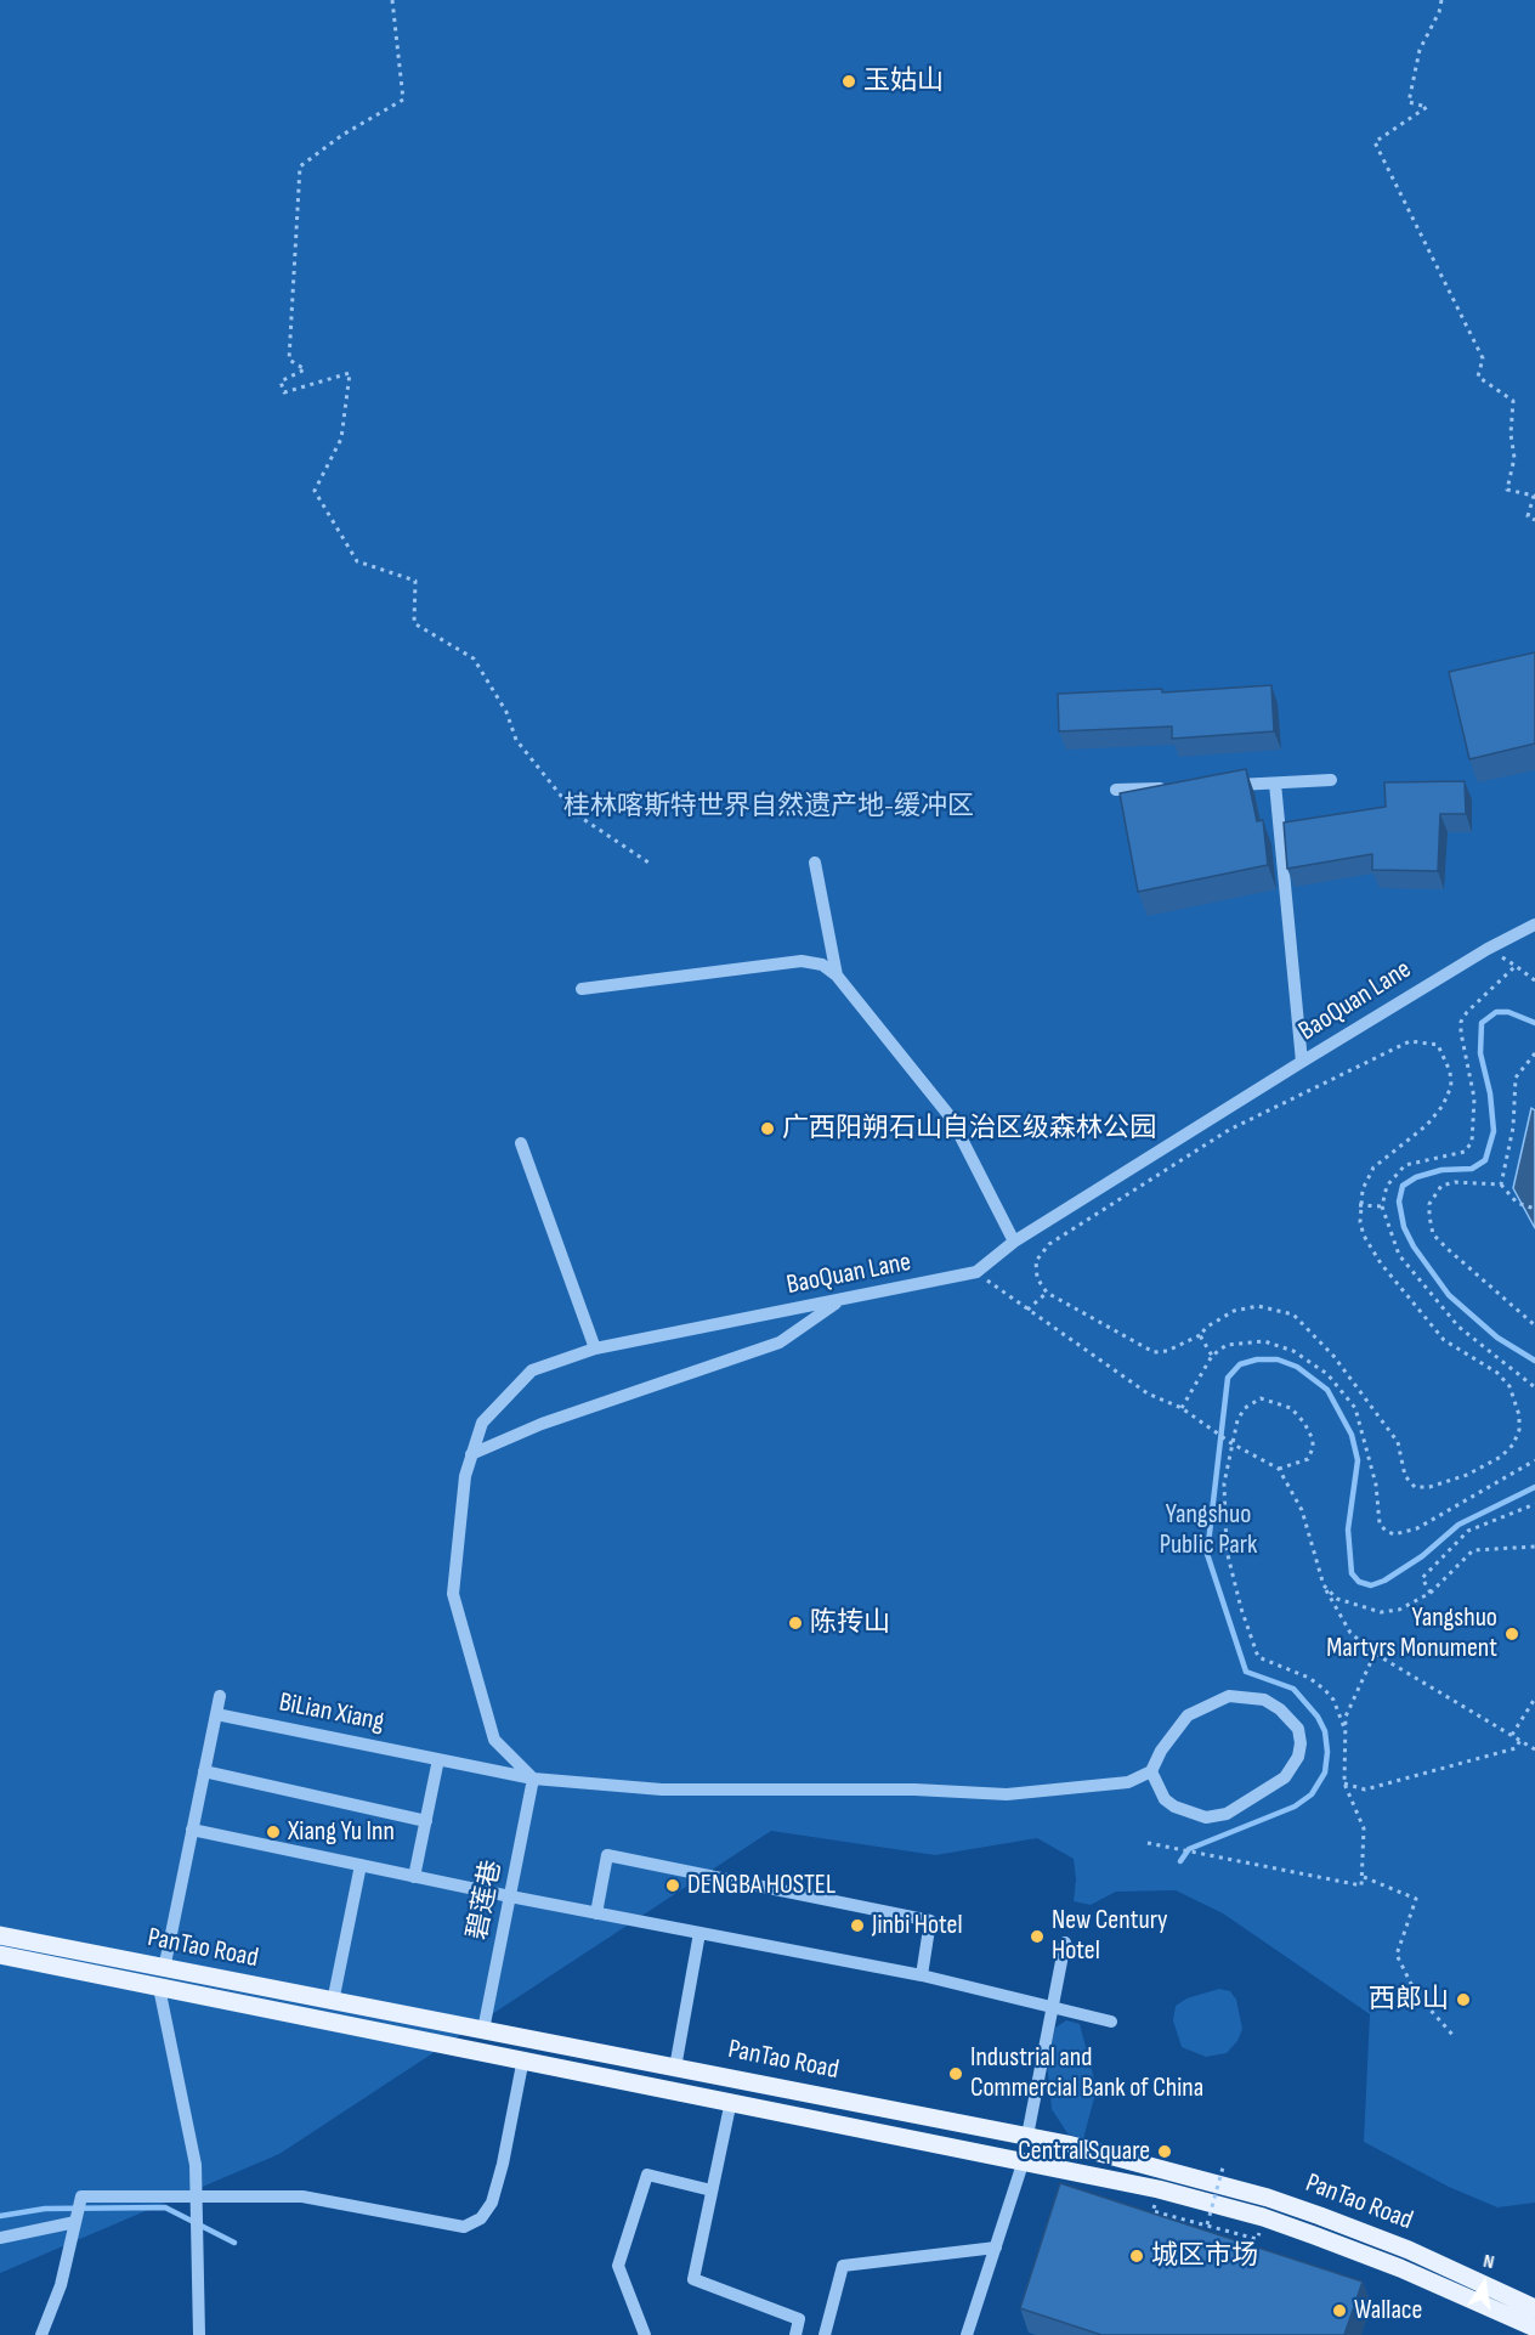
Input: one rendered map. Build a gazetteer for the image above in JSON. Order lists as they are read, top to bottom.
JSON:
{
  "streets": {
    "main road": ["PanTao Road"],
    "street": ["BaoQuan Lane", "BiLian Xiang", "碧莲巷"]
  },
  "crossings": [
    ["BaoQuan Lane", "BiLian Xiang"],
    ["BaoQuan Lane", "碧莲巷"],
    ["BiLian Xiang", "碧莲巷"],
    ["碧莲巷", "PanTao Road"]
  ],
  "parks": ["桂林喀斯特世界自然遗产地-缓冲区", "Yangshuo Public Park"],
  "places": [
    "玉姑山",
    "广西阳朔石山自治区级森林公园",
    "陈抟山",
    "Yangshuo Martyrs Monument",
    "Xiang Yu Inn",
    "DENGBA HOSTEL",
    "Jinbi Hotel",
    "New Century Hotel",
    "西郎山",
    "Industrial and Commercial Bank of China",
    "Central Square",
    "城区市场",
    "Wallace"
  ],
  "north": "top"
}
